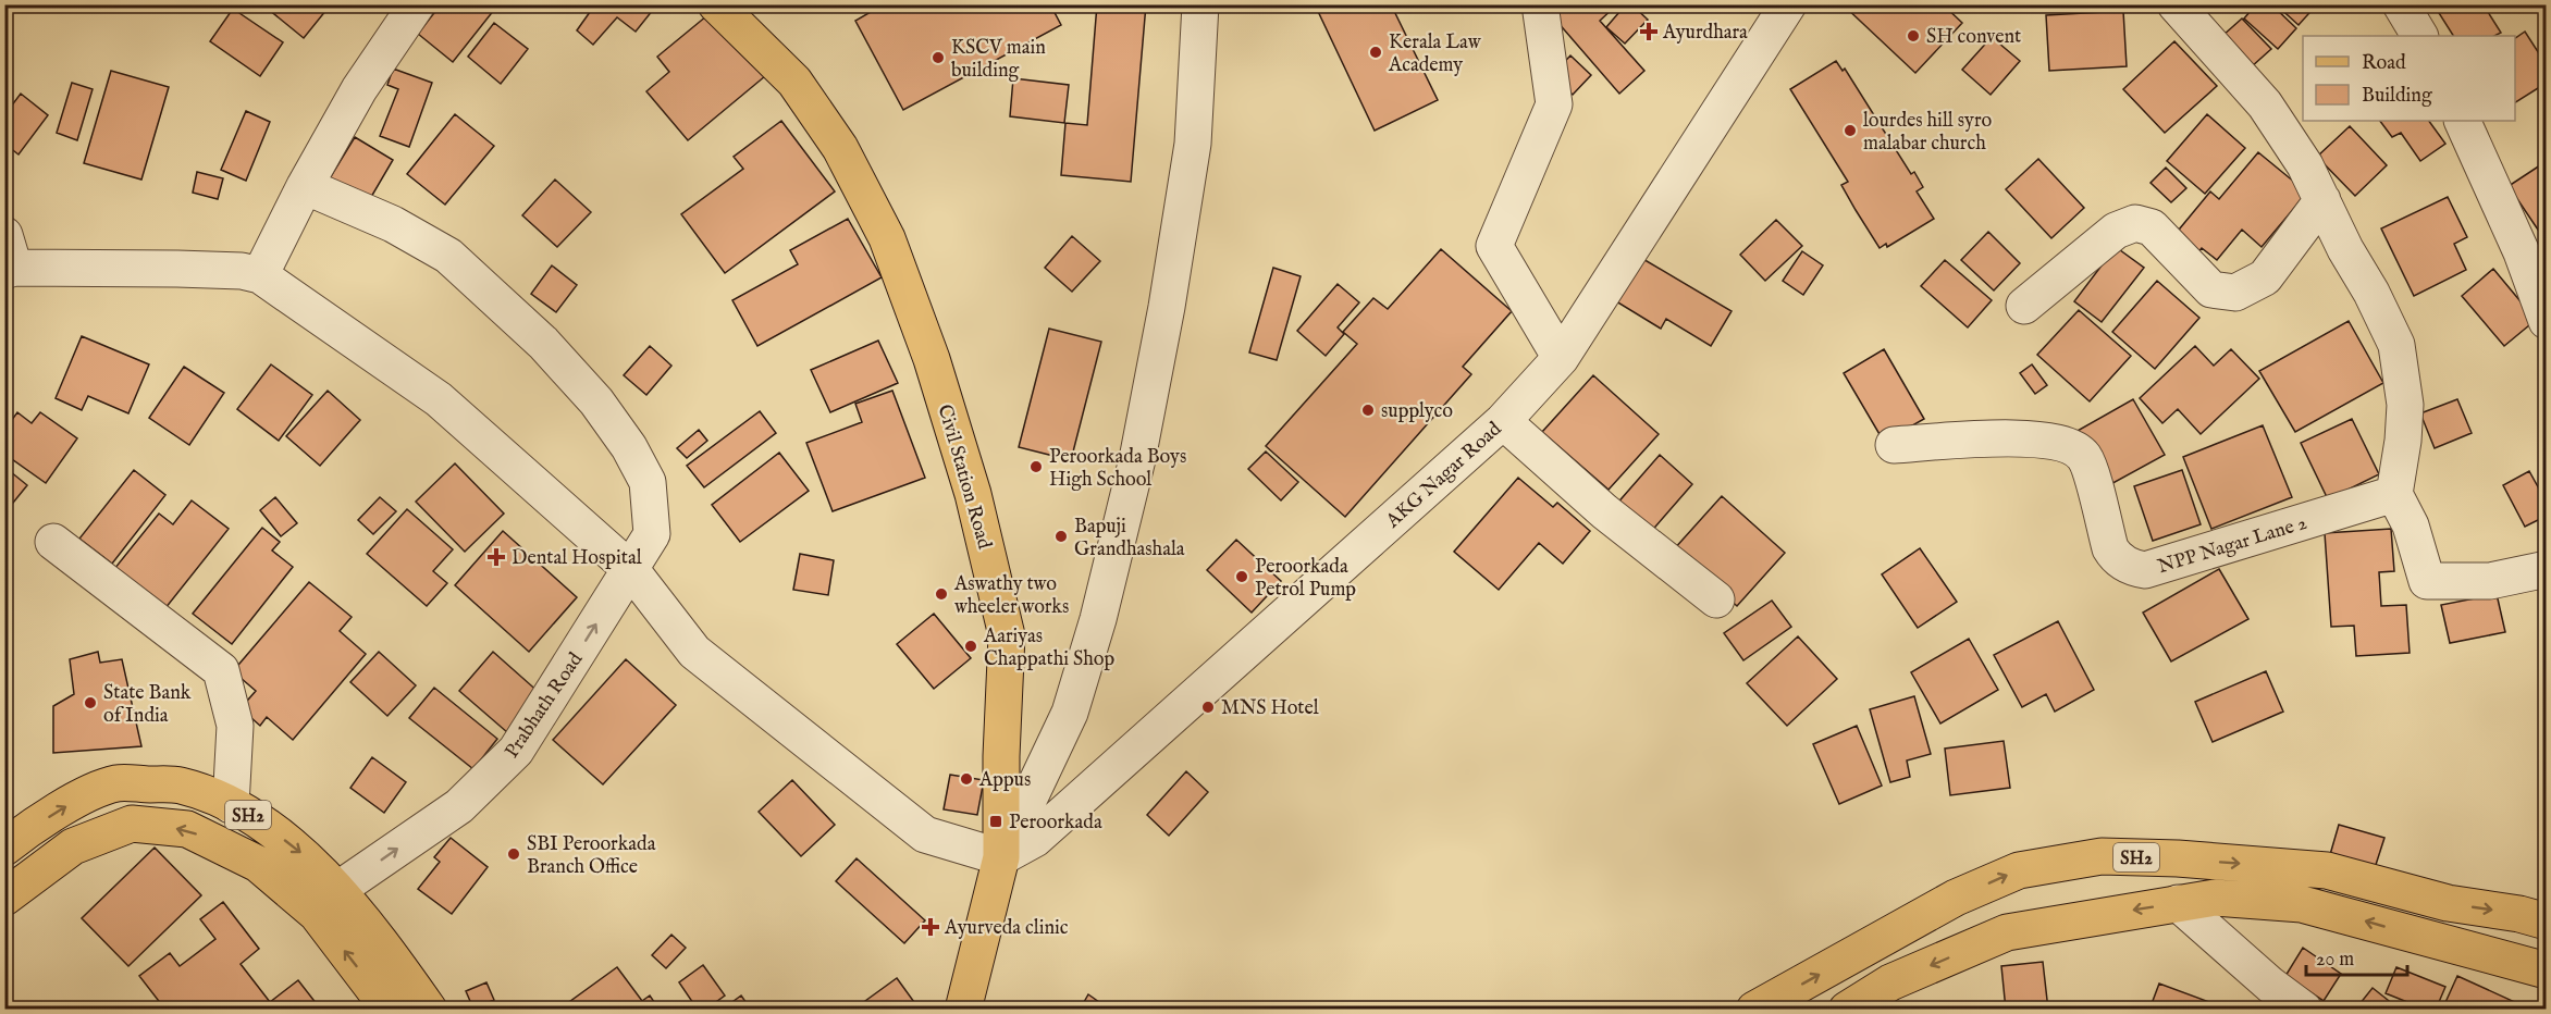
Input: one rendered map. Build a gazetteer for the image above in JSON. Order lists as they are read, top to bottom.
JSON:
{
  "streets": {
    "main road": ["Civil Station Road", "SH2"],
    "street": ["AKG Nagar Road", "NPP Nagar Lane 2", "Prabhath Road"]
  },
  "crossings": [
    ["AKG Nagar Road", "Civil Station Road"],
    ["Prabhath Road", "SH2"]
  ],
  "one_way": ["Prabhath Road"],
  "places": {
    "health": ["Ayurdhara", "Dental Hospital", "Ayurveda clinic"],
    "other": [
      "SH convent",
      "Kerala Law Academy",
      "KSCV main building",
      "lourdes hill syro malabar church",
      "supplyco",
      "Peroorkada Boys High School",
      "Bapuji Grandhashala",
      "Peroorkada Petrol Pump",
      "Aswathy two wheeler works",
      "Aariyas Chappathi Shop",
      "State Bank of India",
      "MNS Hotel",
      "Appus",
      "SBI Peroorkada Branch Office"
    ],
    "transit": ["Peroorkada"]
  },
  "legend": ["Road", "Building"],
  "scale_bar": "20 m"
}
